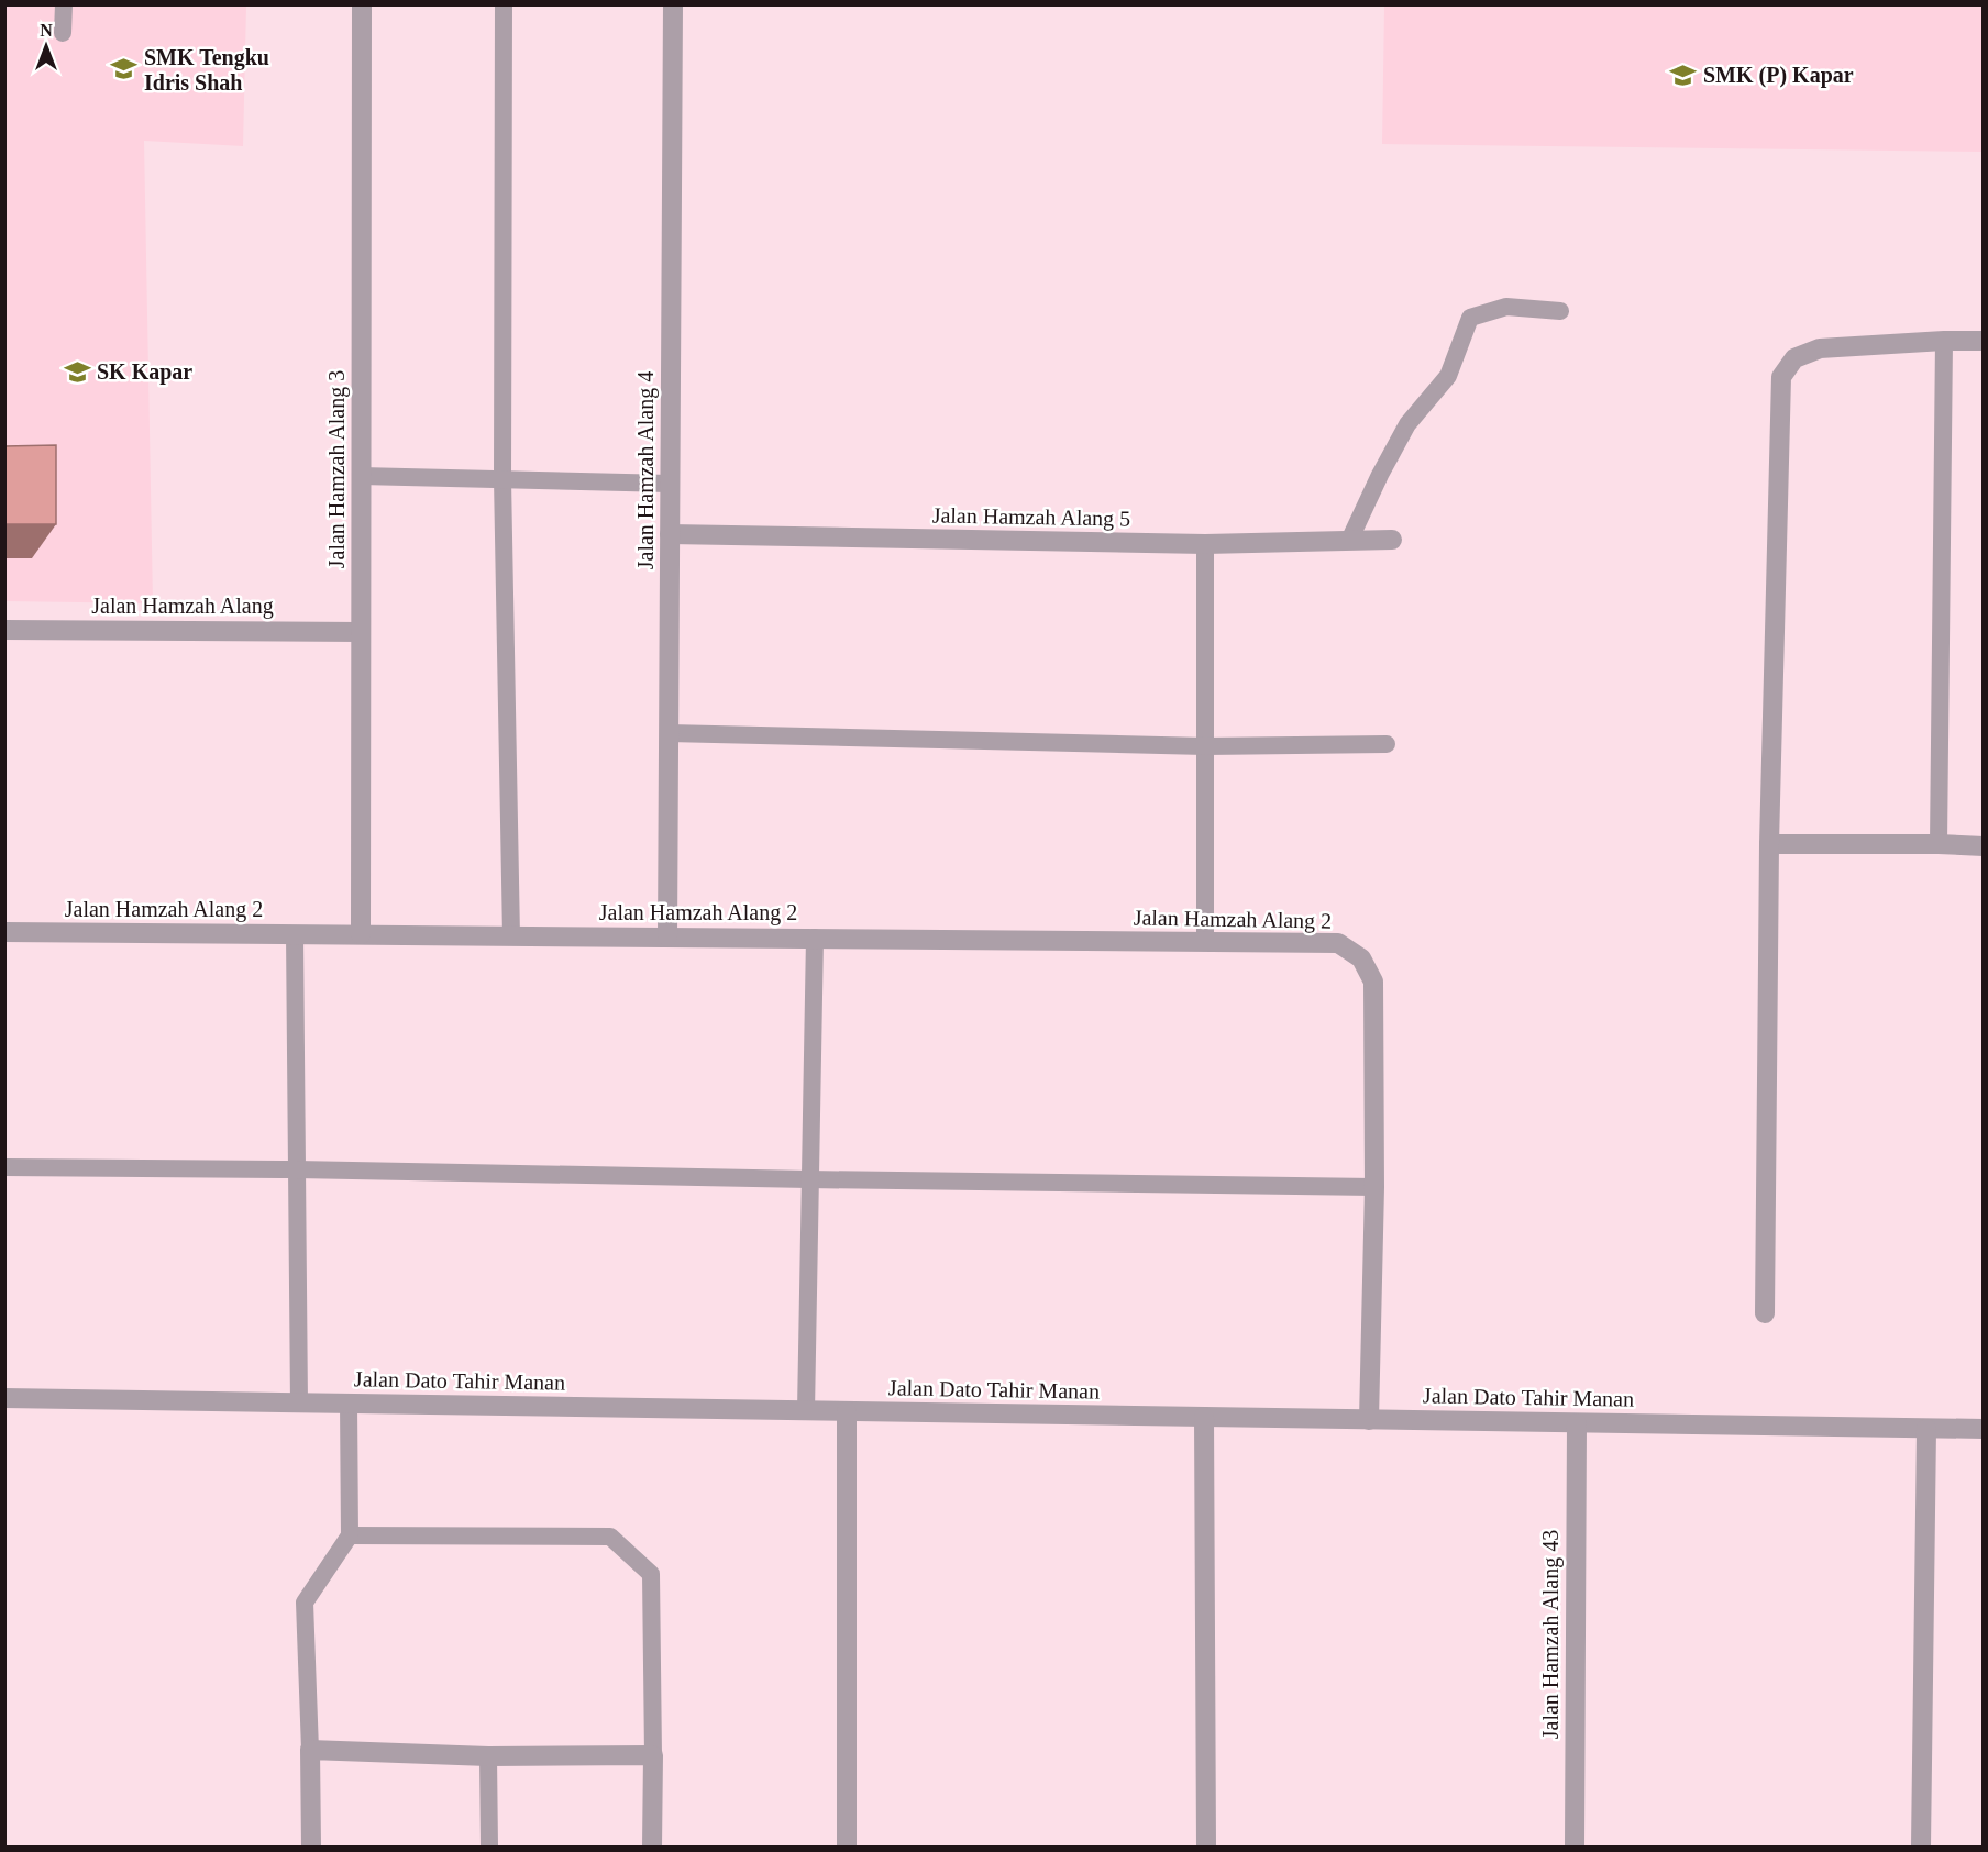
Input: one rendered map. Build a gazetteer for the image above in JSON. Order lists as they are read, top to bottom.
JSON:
{
  "streets": {
    "street": [
      "Jalan Hamzah Alang 3",
      "Jalan Hamzah Alang 4",
      "Jalan Hamzah Alang 5",
      "Jalan Hamzah Alang",
      "Jalan Hamzah Alang 2",
      "Jalan Dato Tahir Manan",
      "Jalan Hamzah Alang 43"
    ]
  },
  "crossings": [
    ["Jalan Hamzah Alang 3", "Jalan Hamzah Alang"],
    ["Jalan Hamzah Alang 3", "Jalan Hamzah Alang 2"],
    ["Jalan Hamzah Alang 4", "Jalan Hamzah Alang 5"],
    ["Jalan Hamzah Alang 4", "Jalan Hamzah Alang 2"],
    ["Jalan Dato Tahir Manan", "Jalan Hamzah Alang 43"]
  ],
  "places": {
    "school or university": ["SMK Tengku Idris Shah", "SMK (P) Kapar", "SK Kapar"]
  },
  "north": "top"
}
